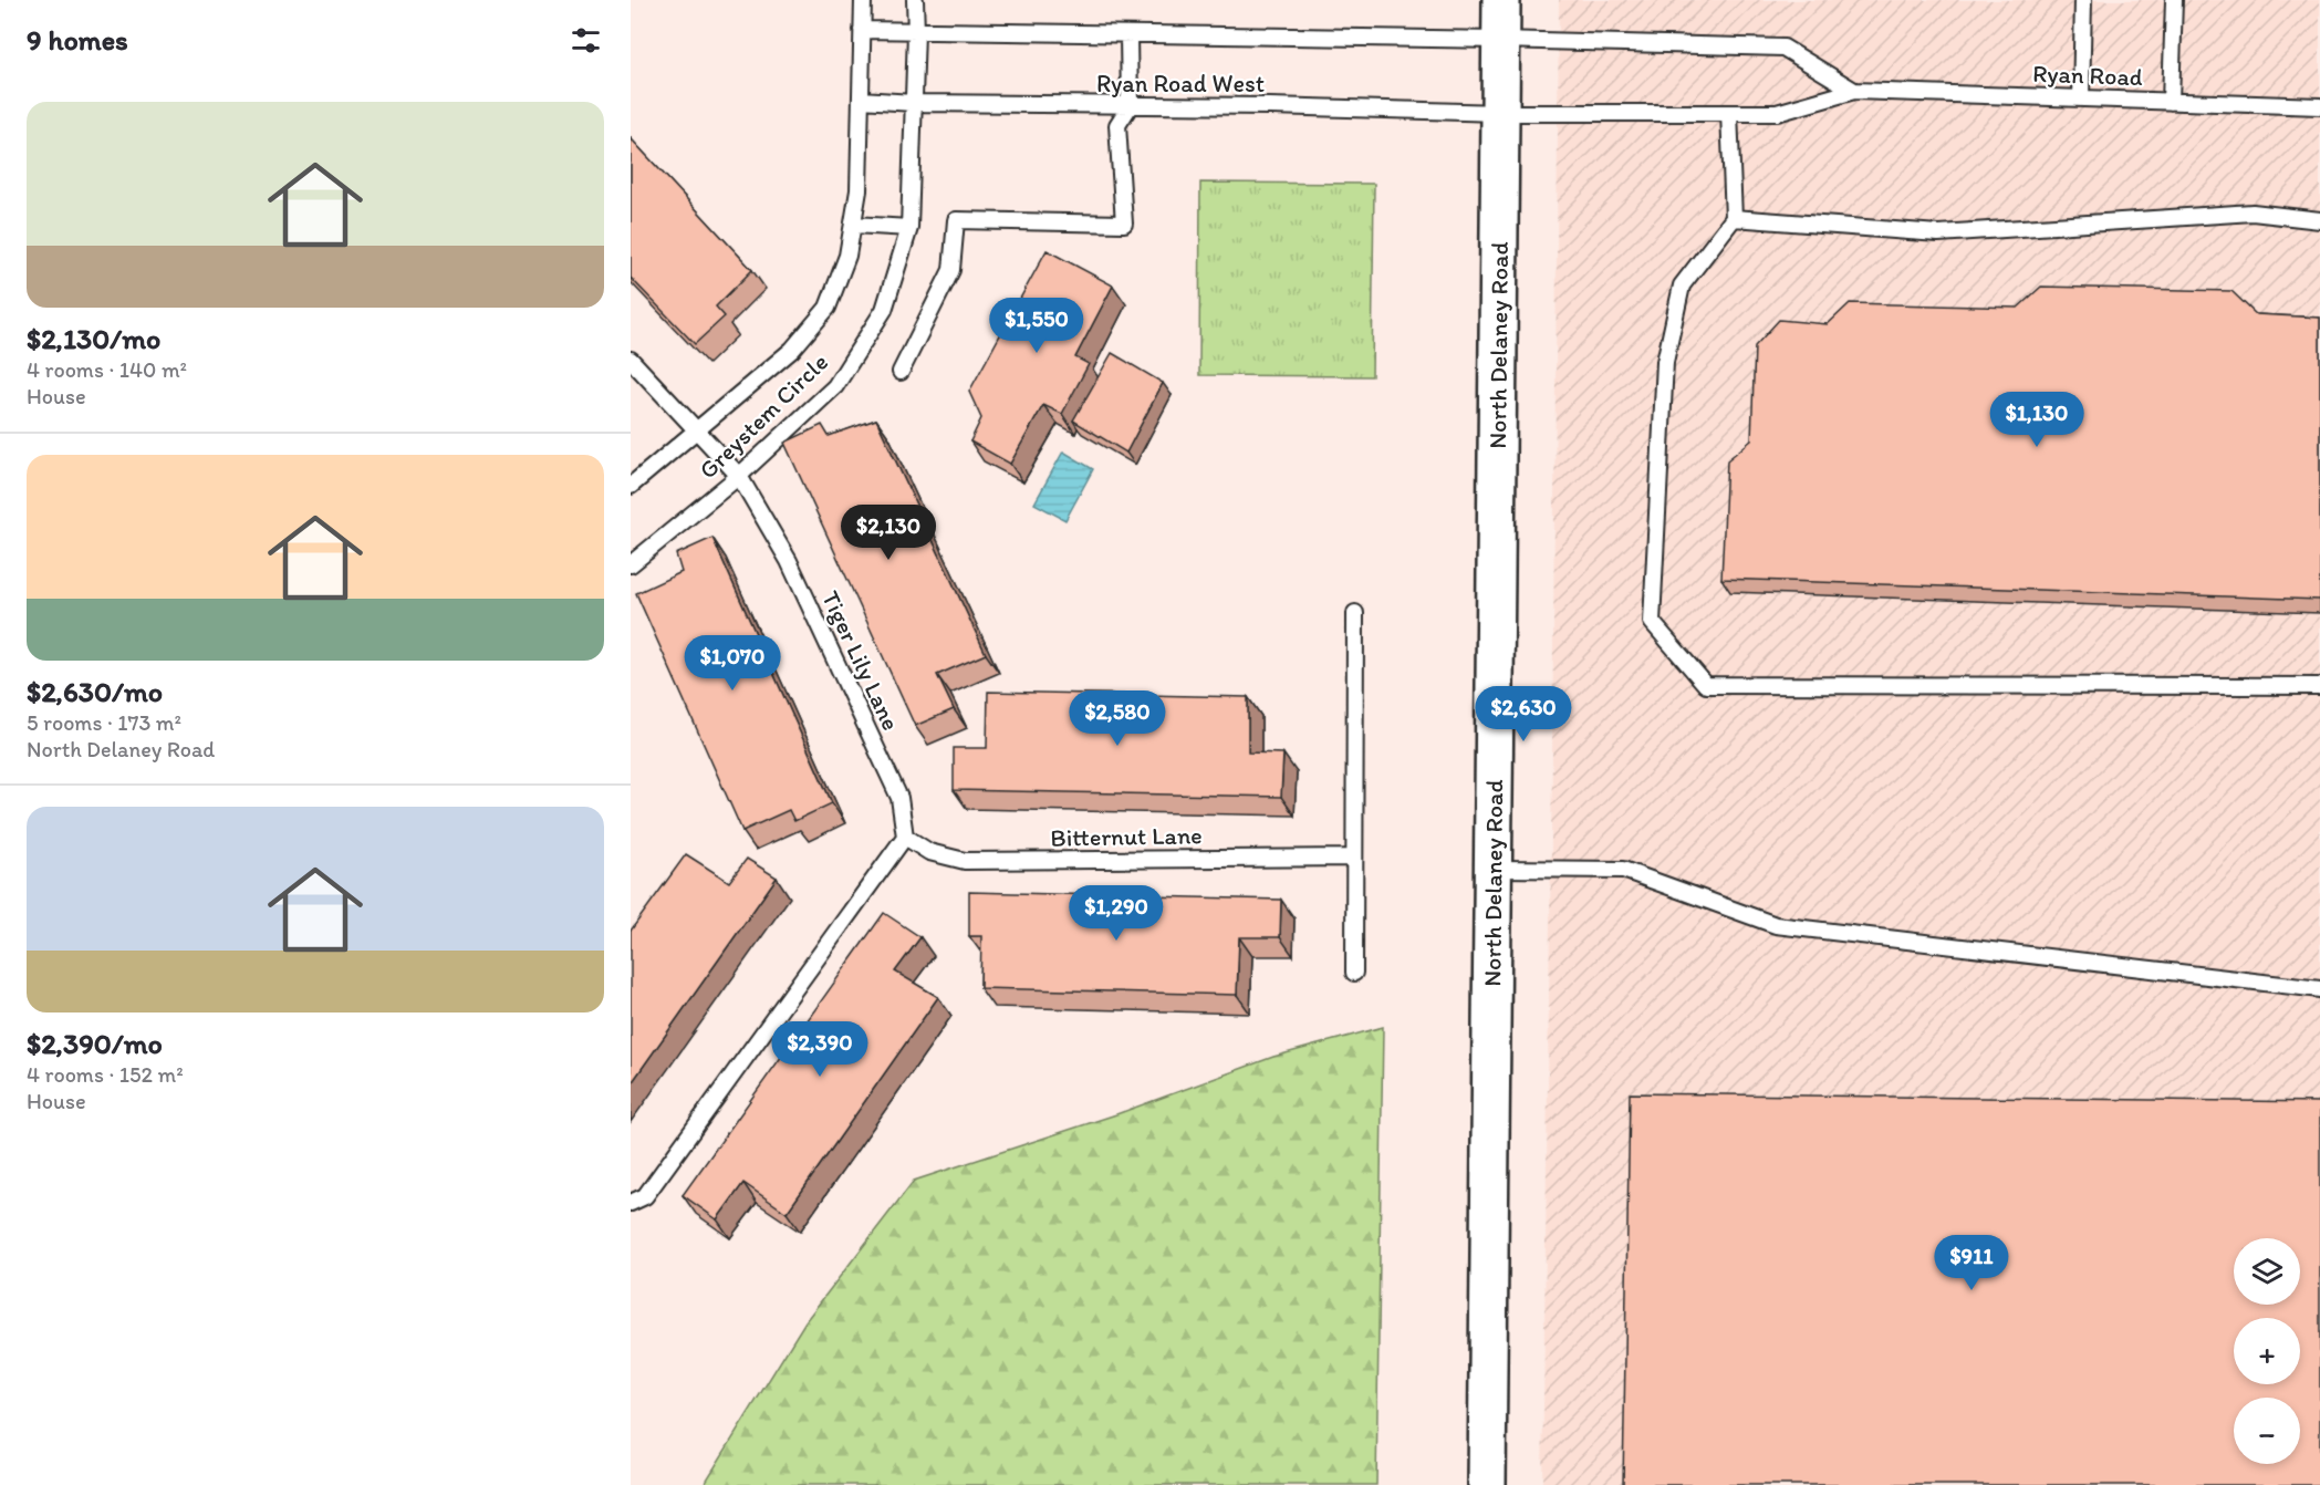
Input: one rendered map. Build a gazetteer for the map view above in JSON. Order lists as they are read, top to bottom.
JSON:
{
  "streets": {
    "street": ["North Delaney Road"],
    "lane": [
      "Ryan Road",
      "Ryan Road West",
      "Greystem Circle",
      "Tiger Lily Lane",
      "Bitternut Lane"
    ]
  },
  "crossings": [
    ["Ryan Road", "Ryan Road West"],
    ["Ryan Road", "North Delaney Road"],
    ["Ryan Road West", "North Delaney Road"],
    ["Ryan Road West", "Greystem Circle"],
    ["Greystem Circle", "Tiger Lily Lane"],
    ["Tiger Lily Lane", "Bitternut Lane"]
  ],
  "page": {
    "heading": "9 homes",
    "list": [
      {
        "name": "$2,130/mo",
        "note": "4 rooms · 140 m² · House"
      },
      {
        "name": "$2,630/mo",
        "note": "5 rooms · 173 m² · North Delaney Road"
      },
      {
        "name": "$2,390/mo",
        "note": "4 rooms · 152 m² · House"
      }
    ],
    "price": [
      "$1,550",
      "$1,130",
      "$2,130",
      "$1,070",
      "$2,630",
      "$2,580",
      "$1,290",
      "$2,390",
      "$911"
    ],
    "map_buttons": ["+", "−"]
  }
}
